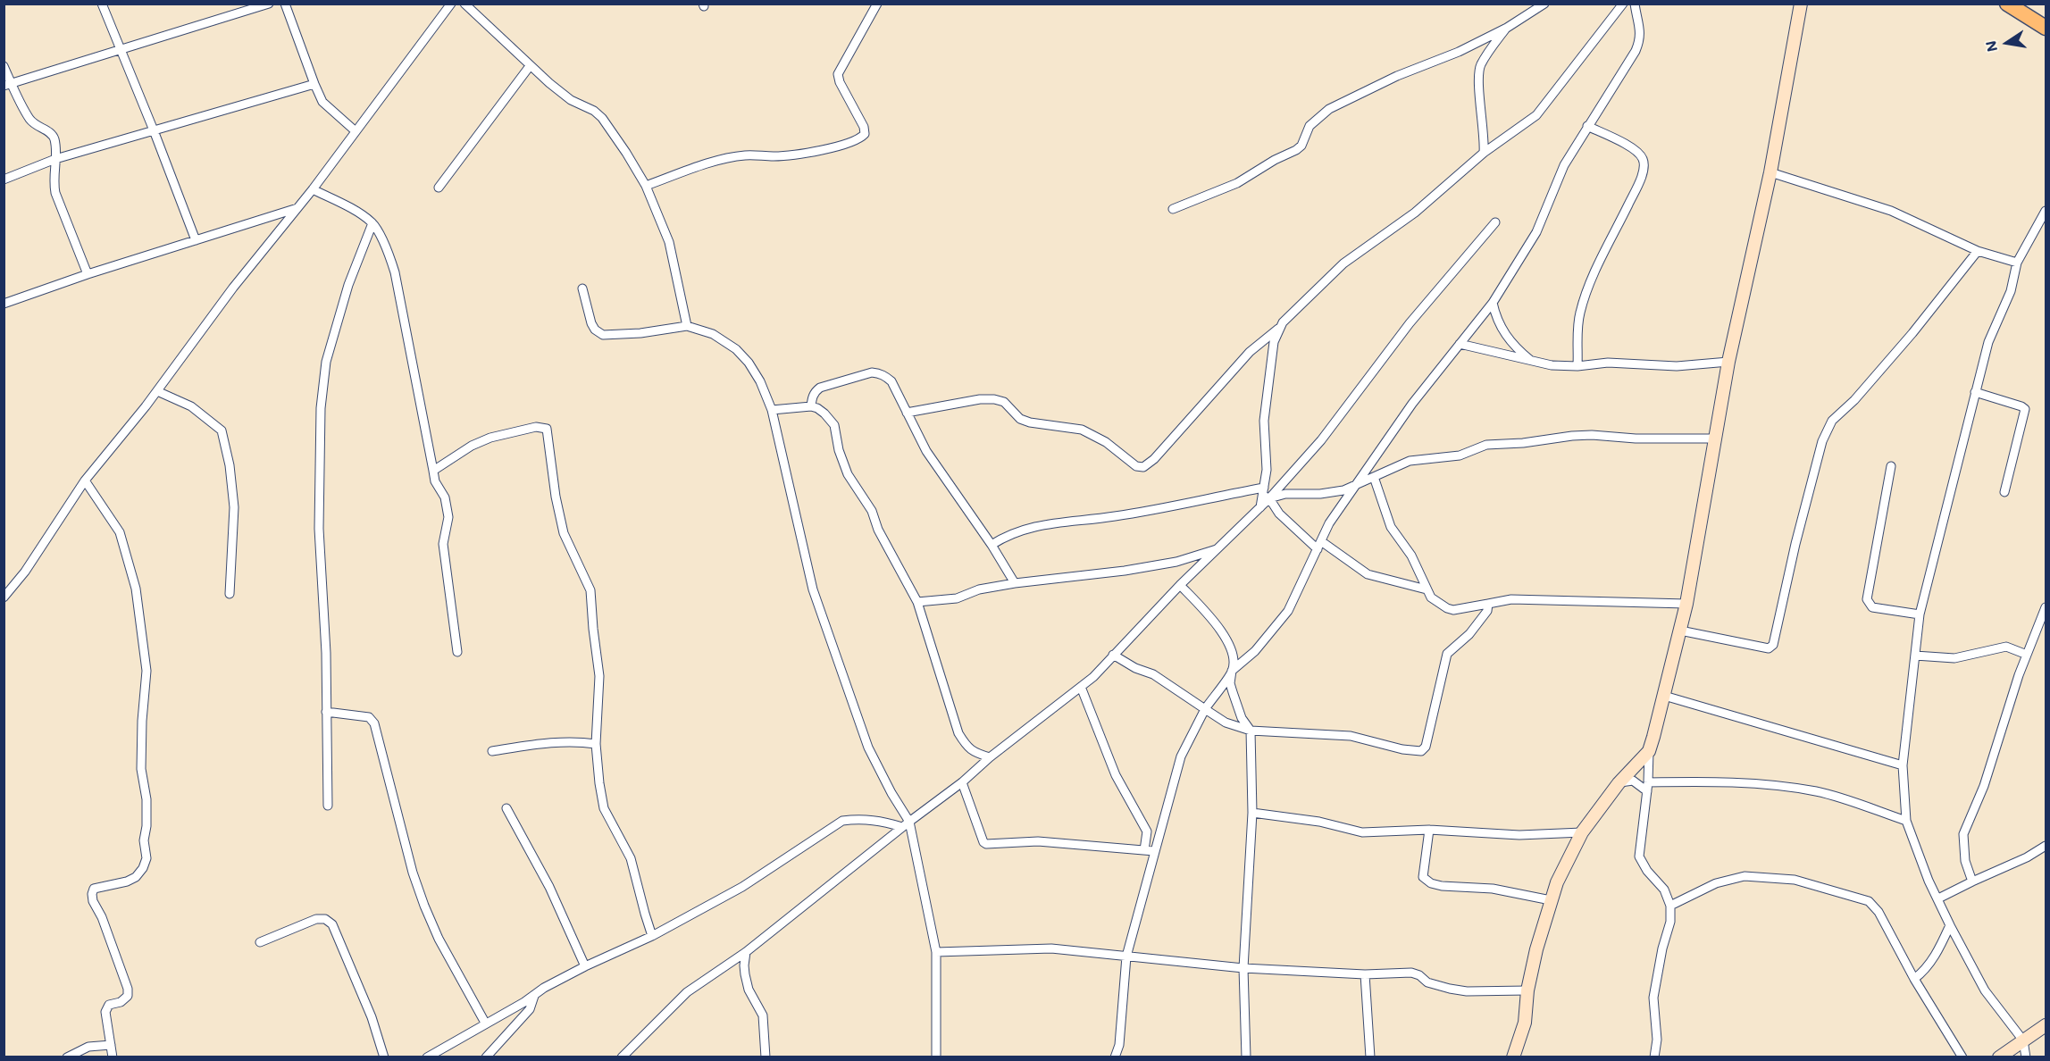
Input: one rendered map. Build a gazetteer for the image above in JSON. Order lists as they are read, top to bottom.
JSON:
{
  "north": "left"
}
